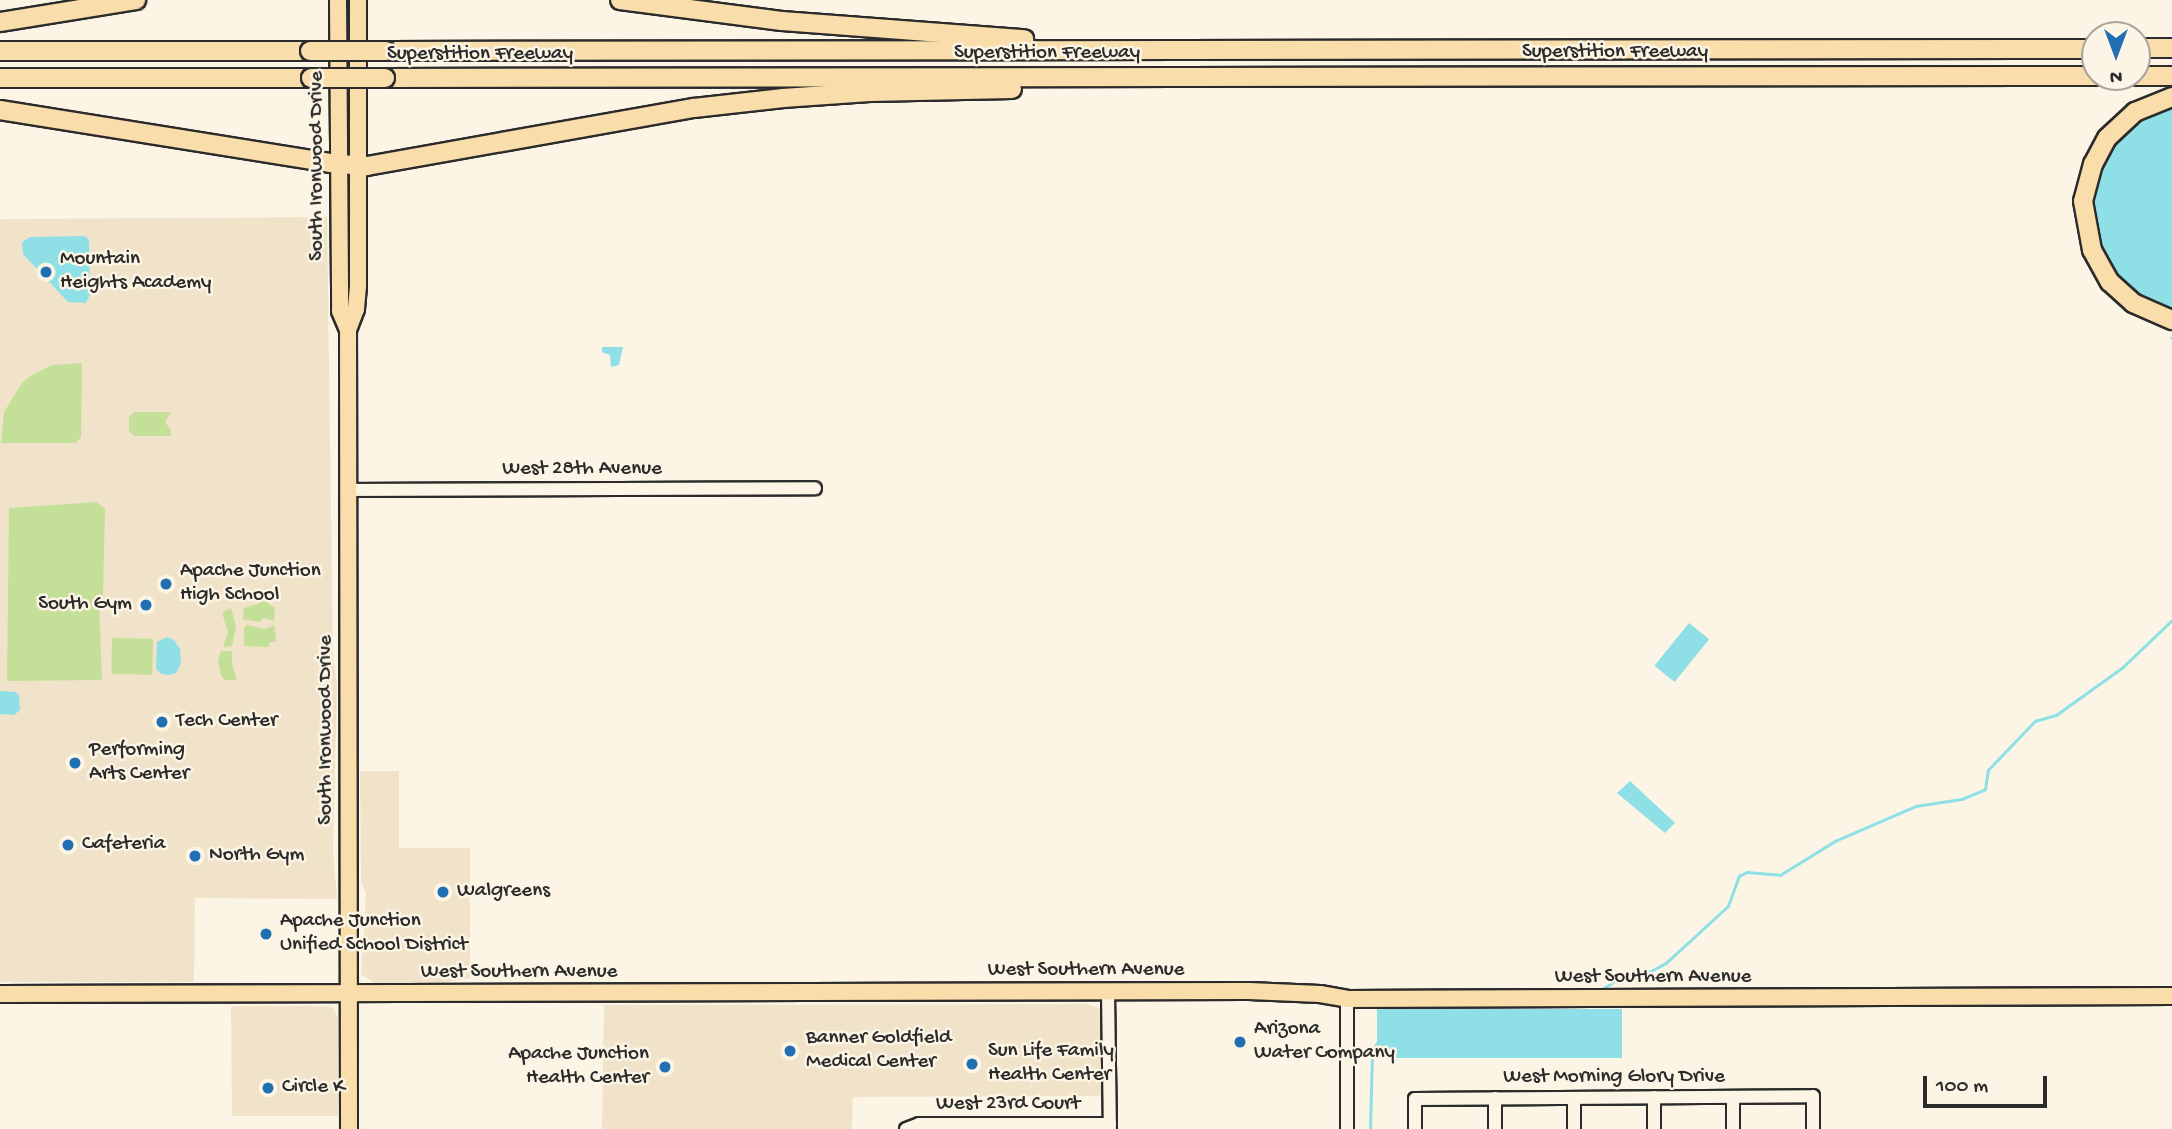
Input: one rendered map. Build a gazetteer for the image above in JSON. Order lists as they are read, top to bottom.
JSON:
{
  "streets": {
    "highway": ["Superstition Freeway"],
    "main road": ["South Ironwood Drive", "West Southern Avenue"],
    "street": ["West 28th Avenue", "West Morning Glory Drive", "West 23rd Court"]
  },
  "crossings": [
    ["South Ironwood Drive", "West 28th Avenue"],
    ["South Ironwood Drive", "West Southern Avenue"]
  ],
  "places": [
    "Mountain Heights Academy",
    "Apache Junction High School",
    "South Gym",
    "Tech Center",
    "Performing Arts Center",
    "Cafeteria",
    "North Gym",
    "Walgreens",
    "Apache Junction Unified School District",
    "Arizona Water Company",
    "Banner Goldfield Medical Center",
    "Sun Life Family Health Center",
    "Apache Junction Health Center",
    "Circle K"
  ],
  "scale_bar": "100 m",
  "north": "bottom"
}
